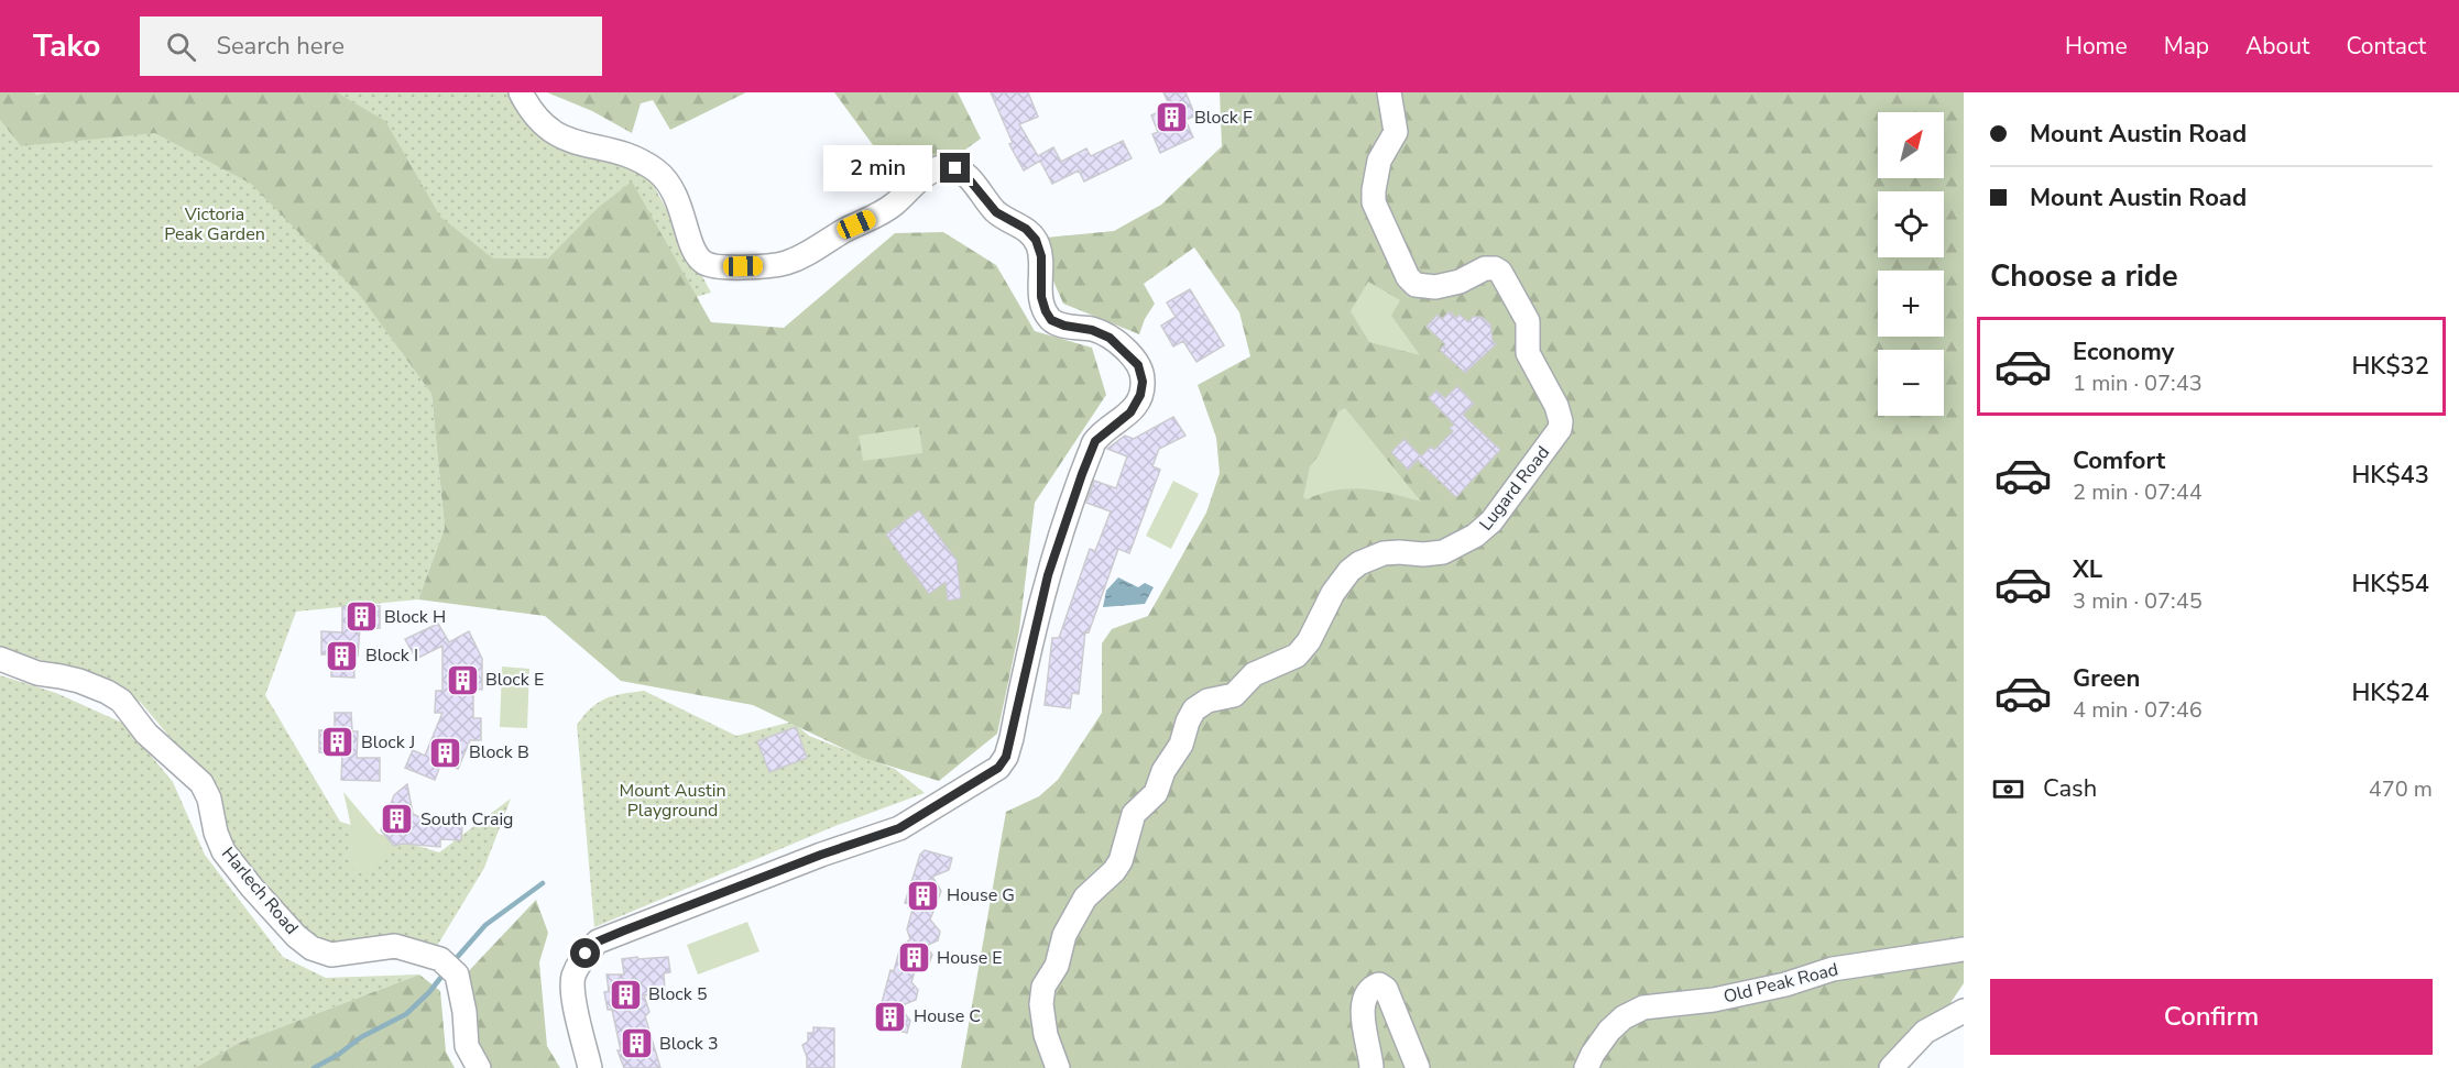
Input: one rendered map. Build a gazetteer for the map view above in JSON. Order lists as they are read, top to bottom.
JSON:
{
  "streets": {
    "street": ["Lugard Road", "Harlech Road", "Old Peak Road"]
  },
  "parks": ["Victoria Peak Garden", "Mount Austin Playground"],
  "places": {
    "building": [
      "Block F",
      "Block H",
      "Block I",
      "Block E",
      "Block J",
      "Block B",
      "South Craig",
      "House G",
      "House E",
      "Block 5",
      "House C",
      "Block 3"
    ]
  },
  "north": "top right",
  "page": {
    "header": "Tako",
    "search": "Search here",
    "nav": [
      "Home",
      "Map",
      "About",
      "Contact"
    ],
    "banner": ["Mount Austin Road", "Mount Austin Road"],
    "map_buttons": ["+", "−"],
    "bubble": "2 min",
    "heading": "Choose a ride",
    "list": [
      {
        "name": "Economy",
        "note": "1 min · 07:43",
        "value": "HK$32"
      },
      {
        "name": "Comfort",
        "note": "2 min · 07:44",
        "value": "HK$43"
      },
      {
        "name": "XL",
        "note": "3 min · 07:45",
        "value": "HK$54"
      },
      {
        "name": "Green",
        "note": "4 min · 07:46",
        "value": "HK$24"
      }
    ],
    "pay": ["Cash", "470 m"],
    "buttons": "Confirm"
  }
}
